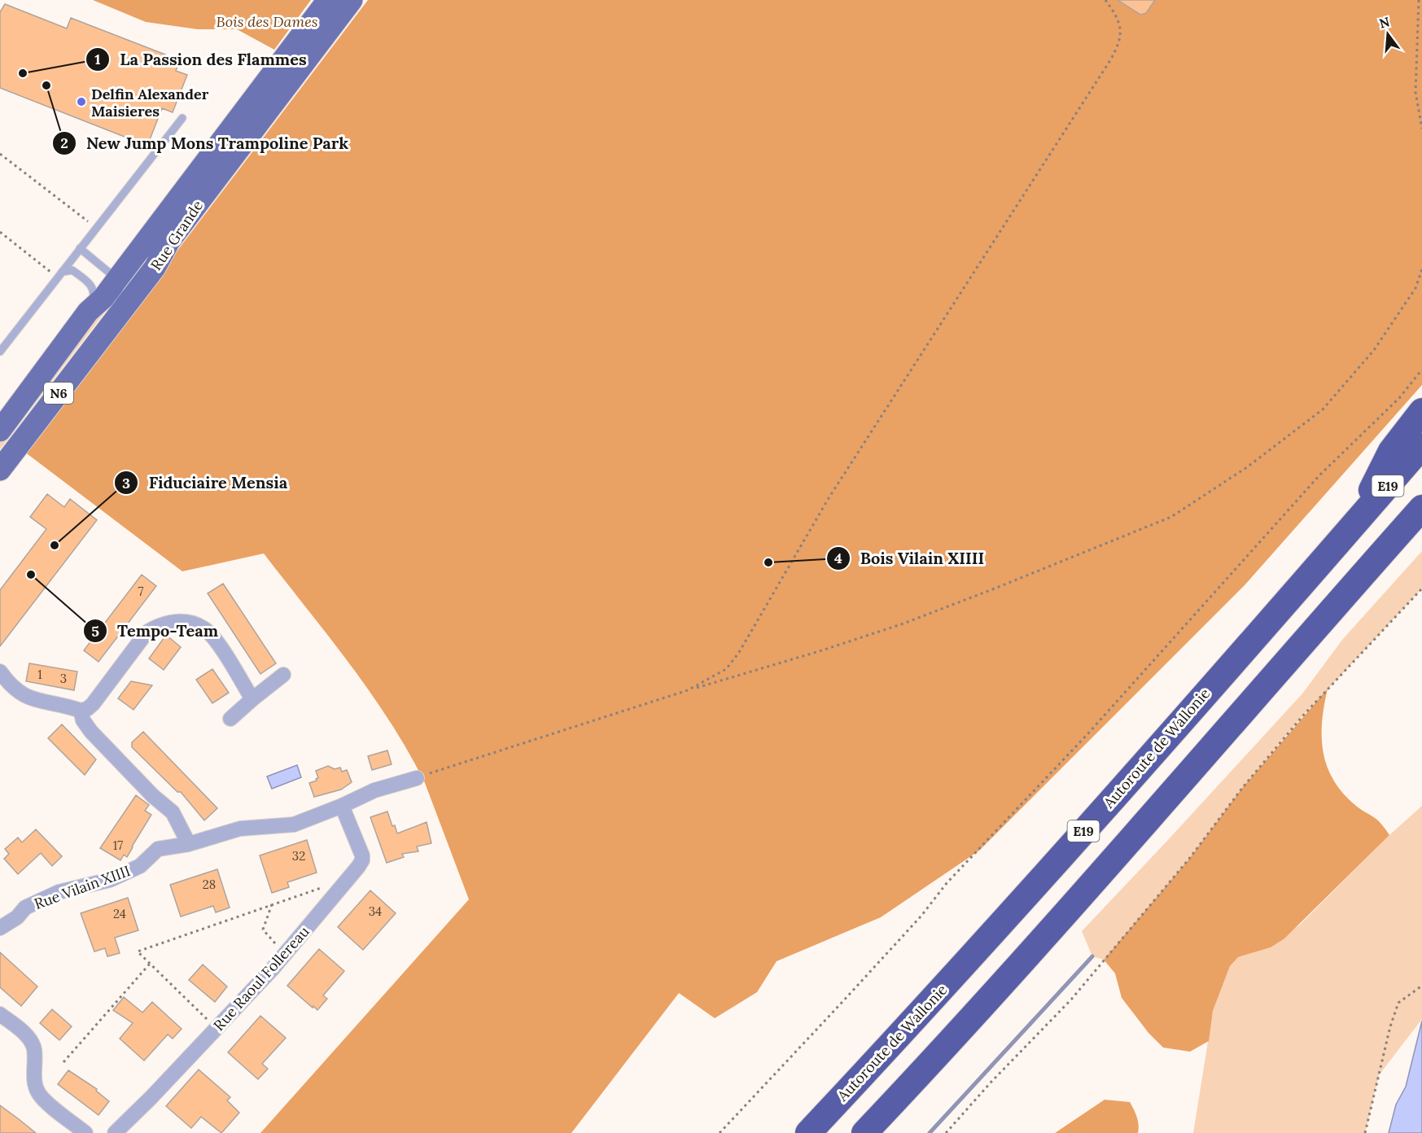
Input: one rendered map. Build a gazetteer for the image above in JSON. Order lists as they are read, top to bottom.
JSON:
{
  "streets": {
    "highway": ["E19", "Autoroute de Wallonie"],
    "main road": ["Rue Grande", "N6"],
    "street": ["Rue Vilain XIIII", "Rue Raoul Follereau"]
  },
  "crossings": [
    ["Rue Vilain XIIII", "Rue Raoul Follereau"]
  ],
  "parks": ["Bois des Dames"],
  "places": [
    "La Passion des Flammes",
    "New Jump Mons Trampoline Park",
    "Delfin Alexander Maisieres",
    "Fiduciaire Mensia",
    "Bois Vilain XIIII",
    "Tempo-Team"
  ],
  "house_numbers": [
    "7",
    "1",
    "3",
    "17",
    "32",
    "28",
    "34",
    "24"
  ],
  "north": "top"
}
